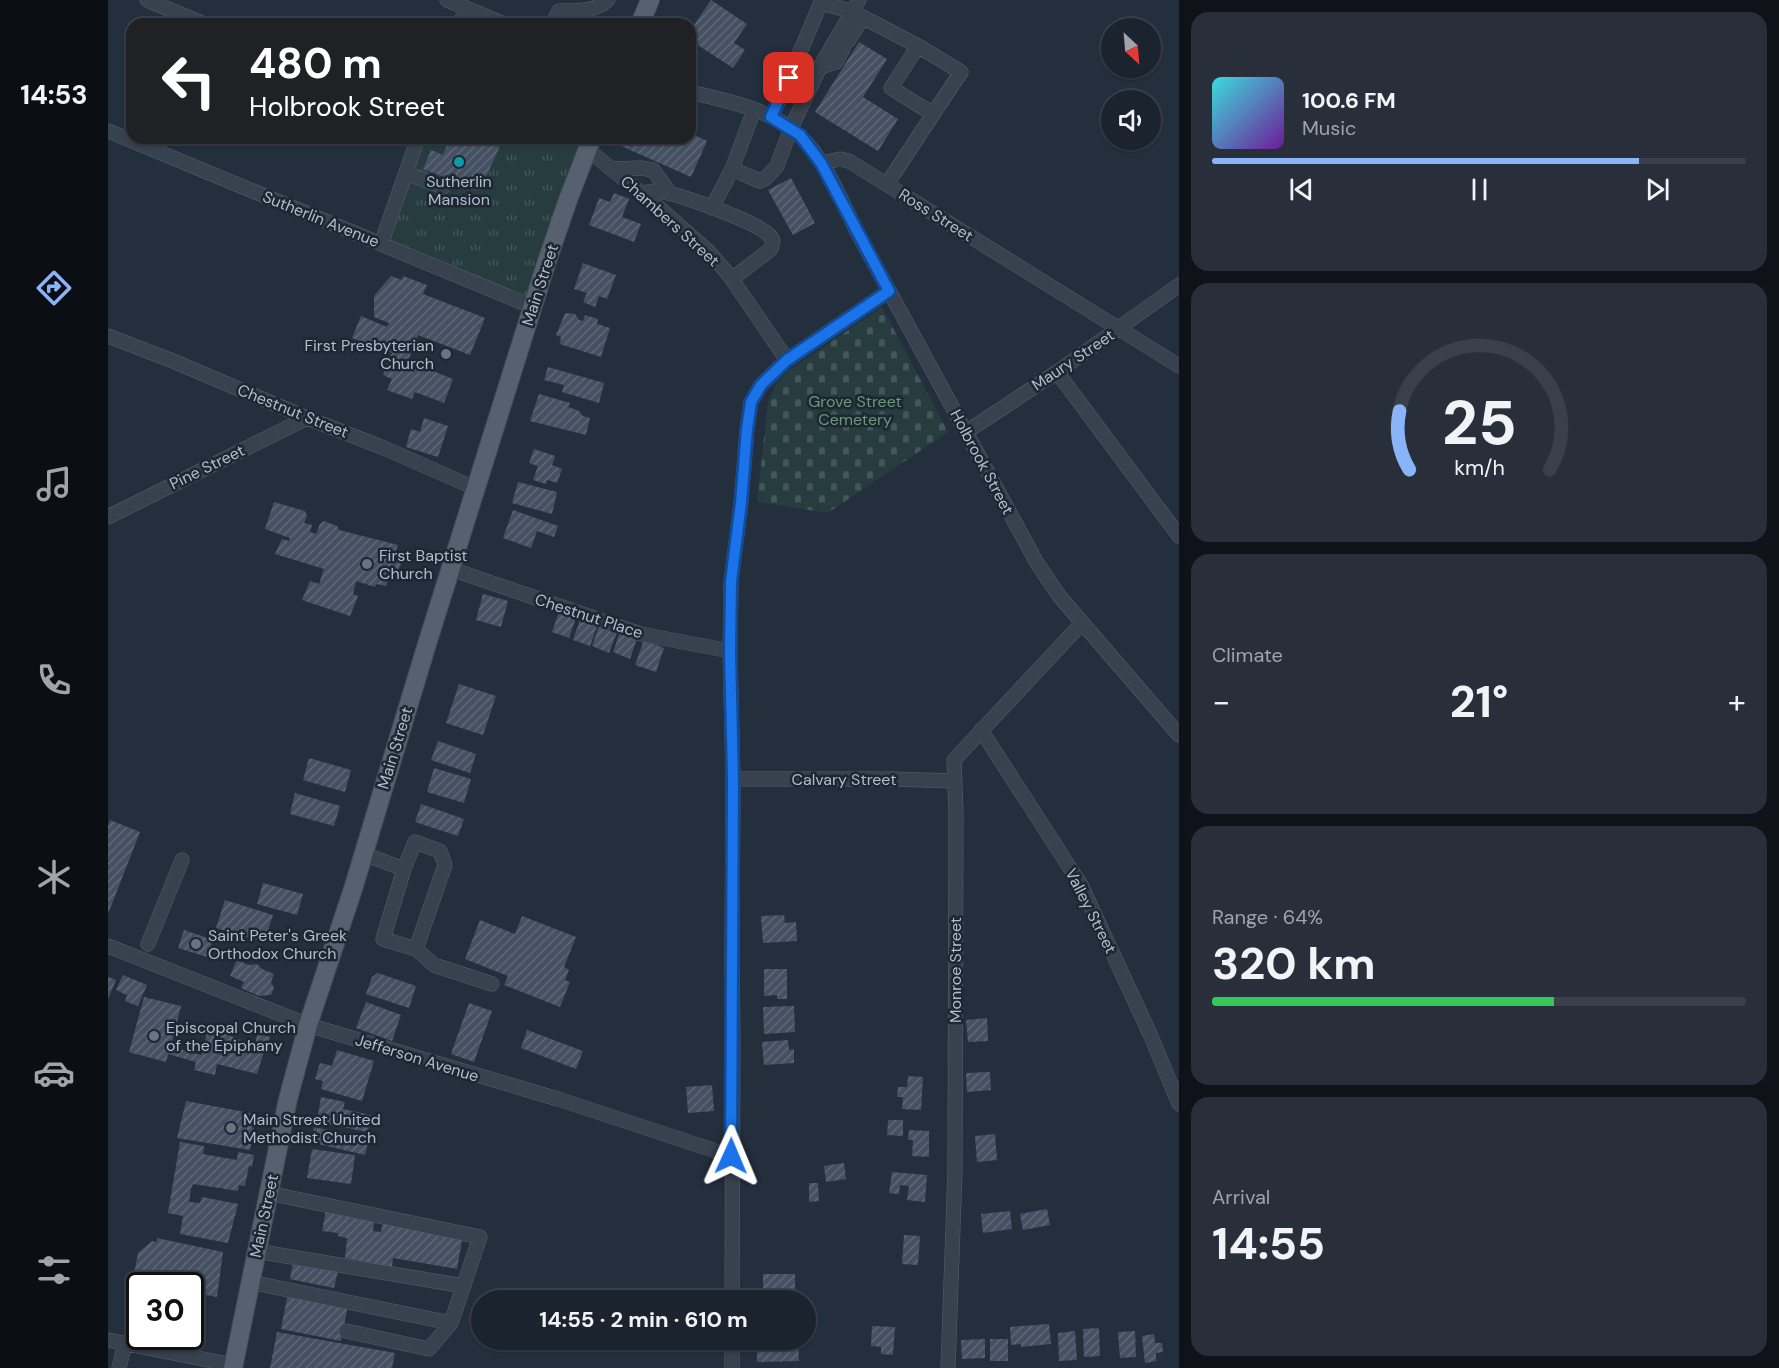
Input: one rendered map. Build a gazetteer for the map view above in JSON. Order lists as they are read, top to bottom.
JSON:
{
  "streets": {
    "main road": ["Main Street"],
    "street": [
      "Ross Street",
      "Sutherlin Avenue",
      "Chambers Street",
      "Maury Street",
      "Chestnut Street",
      "Holbrook Street",
      "Pine Street",
      "Chestnut Place",
      "Calvary Street",
      "Valley Street",
      "Monroe Street",
      "Jefferson Avenue"
    ]
  },
  "crossings": [
    ["Ross Street", "Maury Street"],
    ["Ross Street", "Holbrook Street"],
    ["Sutherlin Avenue", "Main Street"],
    ["Chambers Street", "Main Street"],
    ["Main Street", "Chestnut Street"],
    ["Main Street", "Chestnut Place"],
    ["Main Street", "Jefferson Avenue"],
    ["Maury Street", "Holbrook Street"],
    ["Chestnut Street", "Pine Street"],
    ["Holbrook Street", "Monroe Street"],
    ["Calvary Street", "Monroe Street"],
    ["Valley Street", "Monroe Street"]
  ],
  "parks": ["Grove Street Cemetery"],
  "places": [
    "Sutherlin Mansion",
    "First Presbyterian Church",
    "First Baptist Church",
    "Saint Peter's Greek Orthodox Church",
    "Episcopal Church of the Epiphany",
    "Main Street United Methodist Church"
  ],
  "north": "bottom right",
  "page": {
    "tabs": "14:53",
    "turn": ["480 m", "Holbrook Street"],
    "song": ["100.6 FM", "Music"],
    "tile": [
      "Climate",
      ["Range · 64%", "320 km"],
      ["Arrival", "14:55"]
    ],
    "heat": ["−", "21°", "+"],
    "limit": "30",
    "trip": "14:55 · 2 min · 610 m",
    "gauge": ["25", "km/h"]
  }
}
